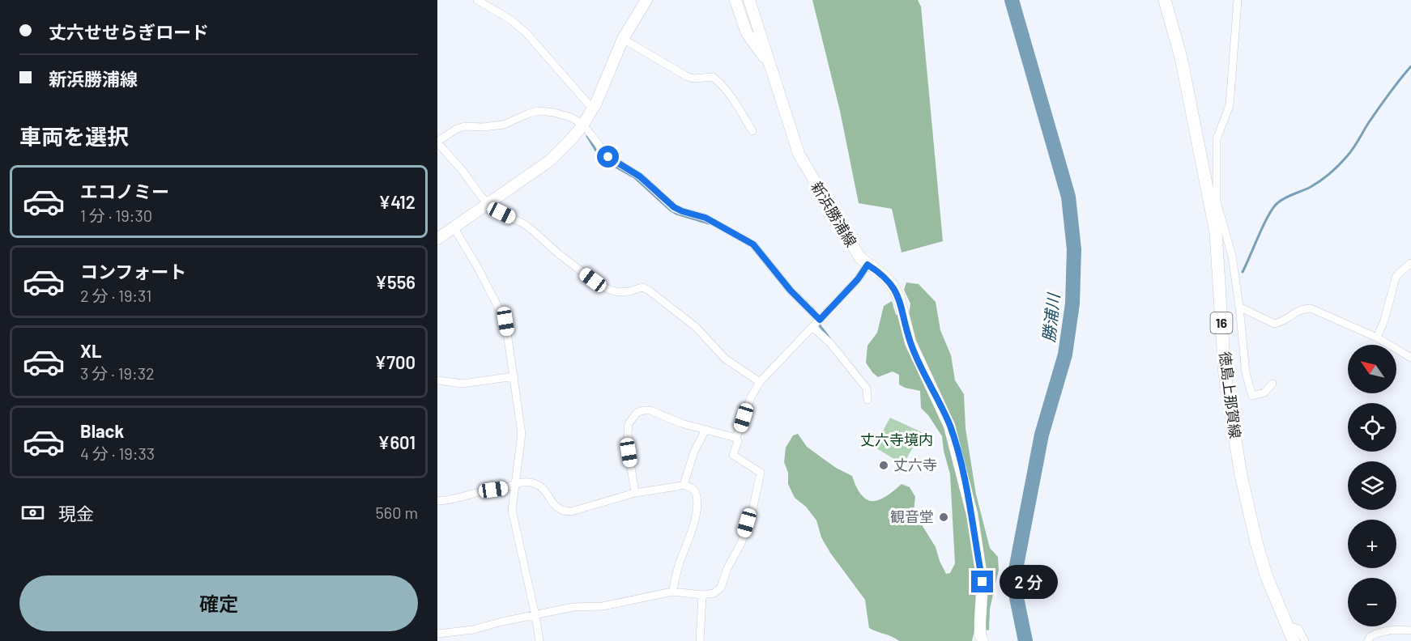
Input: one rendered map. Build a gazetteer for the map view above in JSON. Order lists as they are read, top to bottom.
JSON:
{
  "streets": {
    "main road": ["新浜勝浦線", "16", "徳島上那賀線"]
  },
  "water": ["勝浦川"],
  "parks": ["丈六寺境内"],
  "places": ["丈六寺", "観音堂"],
  "north": "top left",
  "page": {
    "banner": ["丈六せせらぎロード", "新浜勝浦線"],
    "heading": "車両を選択",
    "list": [
      {
        "name": "エコノミー",
        "note": "1 分 · 19:30",
        "value": "¥412"
      },
      {
        "name": "コンフォート",
        "note": "2 分 · 19:31",
        "value": "¥556"
      },
      {
        "name": "XL",
        "note": "3 分 · 19:32",
        "value": "¥700"
      },
      {
        "name": "Black",
        "note": "4 分 · 19:33",
        "value": "¥601"
      }
    ],
    "map_buttons": ["+", "−"],
    "pay": ["現金", "560 m"],
    "bubble": "2 分",
    "buttons": "確定"
  }
}
